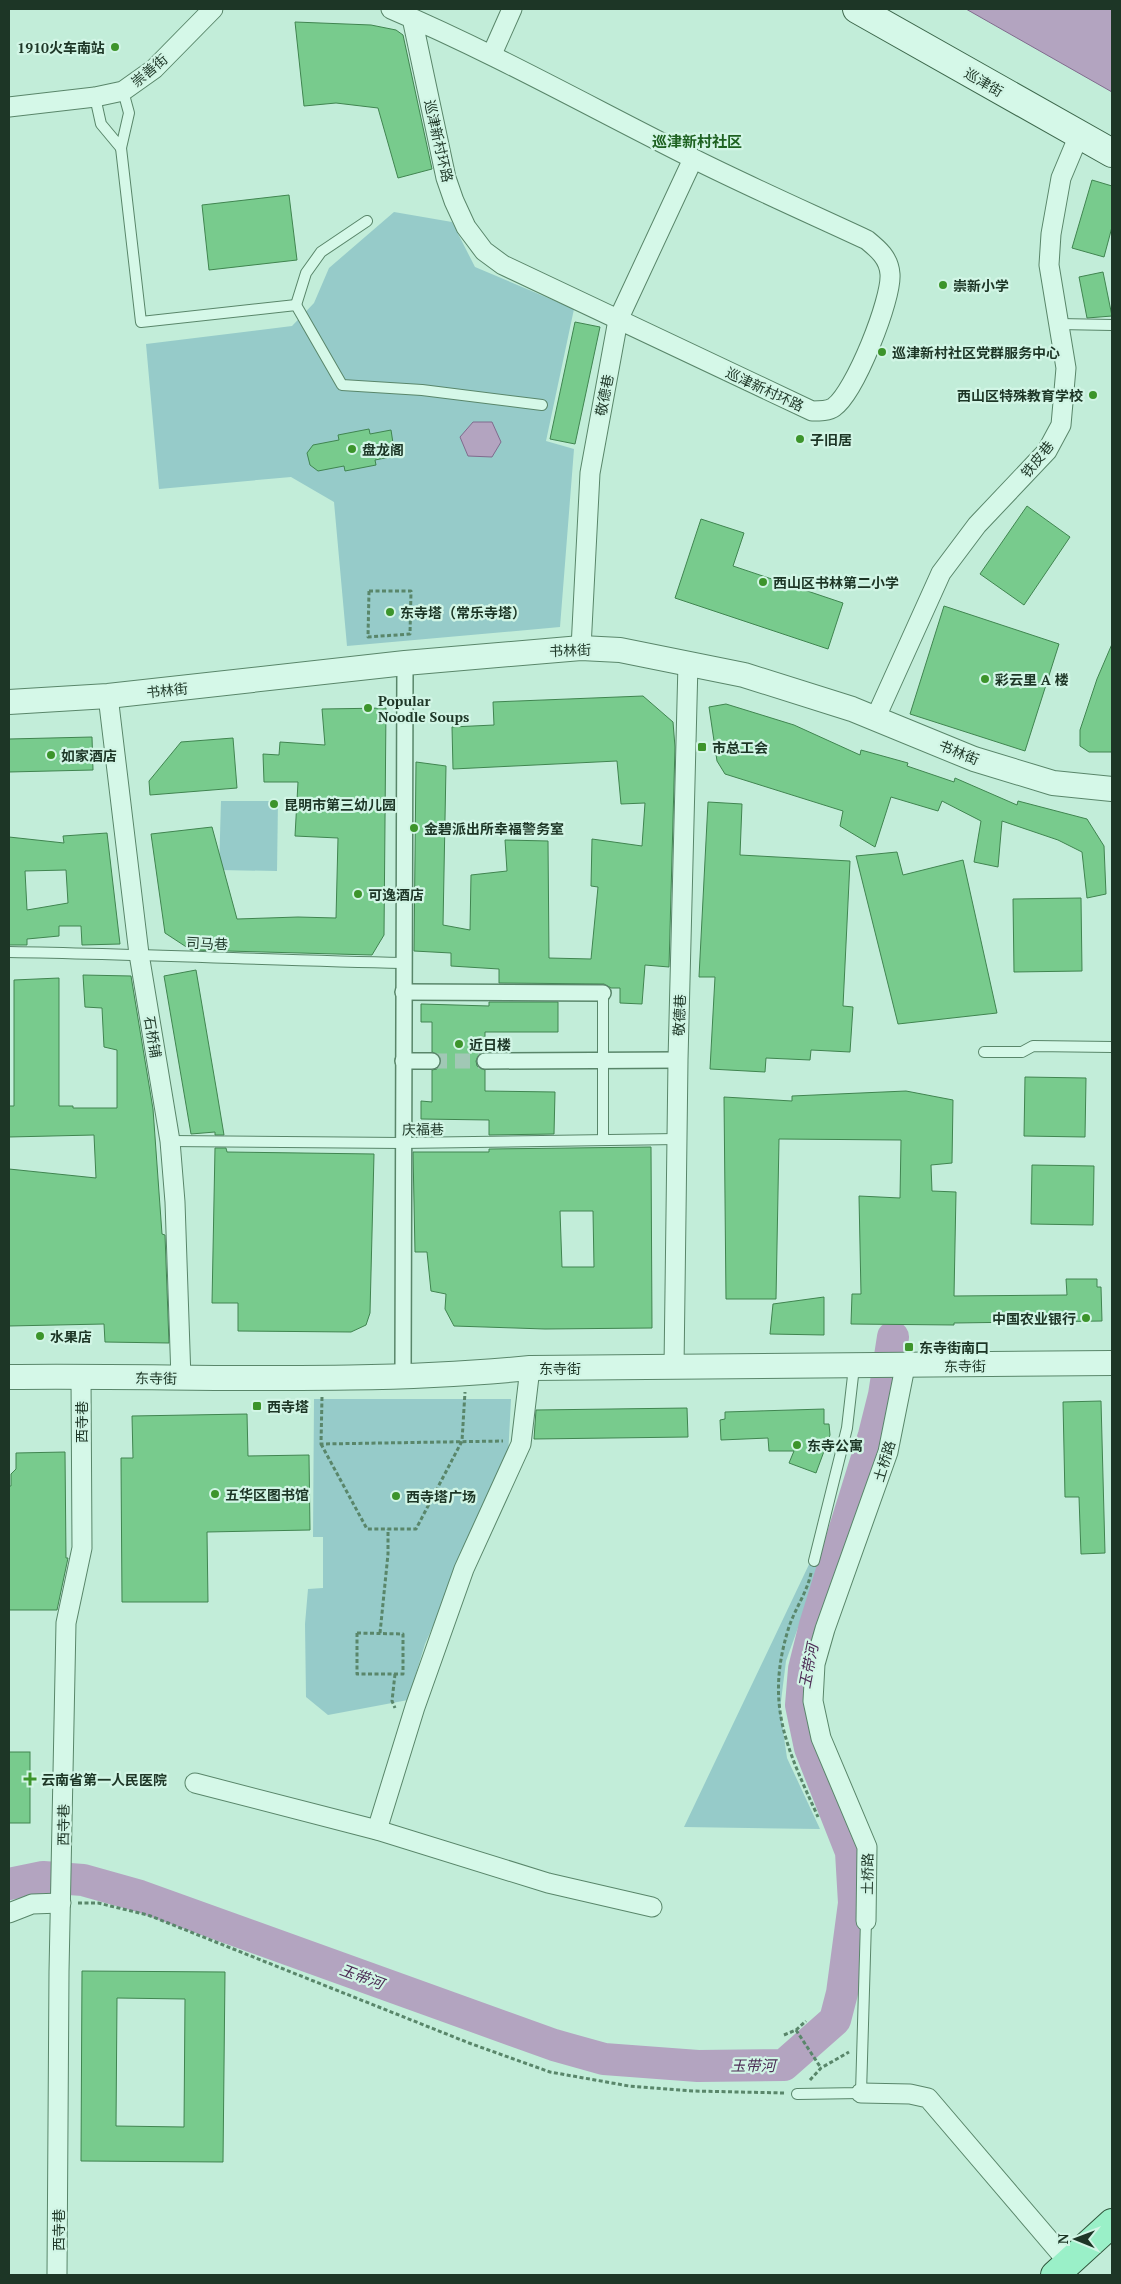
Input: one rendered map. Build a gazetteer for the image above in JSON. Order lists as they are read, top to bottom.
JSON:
{
  "streets": {
    "main road": ["巡津街"],
    "street": [
      "崇善街",
      "巡津新村环路",
      "敬德巷",
      "铁皮巷",
      "书林街",
      "石桥铺",
      "东寺街",
      "西寺巷",
      "土桥路"
    ],
    "lane": ["司马巷", "庆福巷"]
  },
  "crossings": [
    ["巡津街", "铁皮巷"],
    ["巡津新村环路", "敬德巷"],
    ["敬德巷", "书林街"],
    ["敬德巷", "庆福巷"],
    ["敬德巷", "东寺街"],
    ["铁皮巷", "书林街"],
    ["书林街", "石桥铺"],
    ["司马巷", "石桥铺"],
    ["石桥铺", "庆福巷"],
    ["石桥铺", "东寺街"],
    ["东寺街", "西寺巷"],
    ["东寺街", "土桥路"]
  ],
  "districts": ["巡津新村社区"],
  "water": ["玉带河"],
  "places": {
    "other": [
      "1910火车南站",
      "崇新小学",
      "巡津新村社区党群服务中心",
      "西山区特殊教育学校",
      "子旧居",
      "盘龙阁",
      "西山区书林第二小学",
      "东寺塔（常乐寺塔）",
      "彩云里 A 楼",
      "Popular Noodle Soups",
      "如家酒店",
      "昆明市第三幼儿园",
      "金碧派出所幸福警务室",
      "可逸酒店",
      "近日楼",
      "中国农业银行",
      "水果店",
      "东寺公寓",
      "五华区图书馆",
      "西寺塔广场"
    ],
    "transit": ["市总工会", "东寺街南口", "西寺塔"],
    "health": ["云南省第一人民医院"]
  },
  "north": "left"
}
